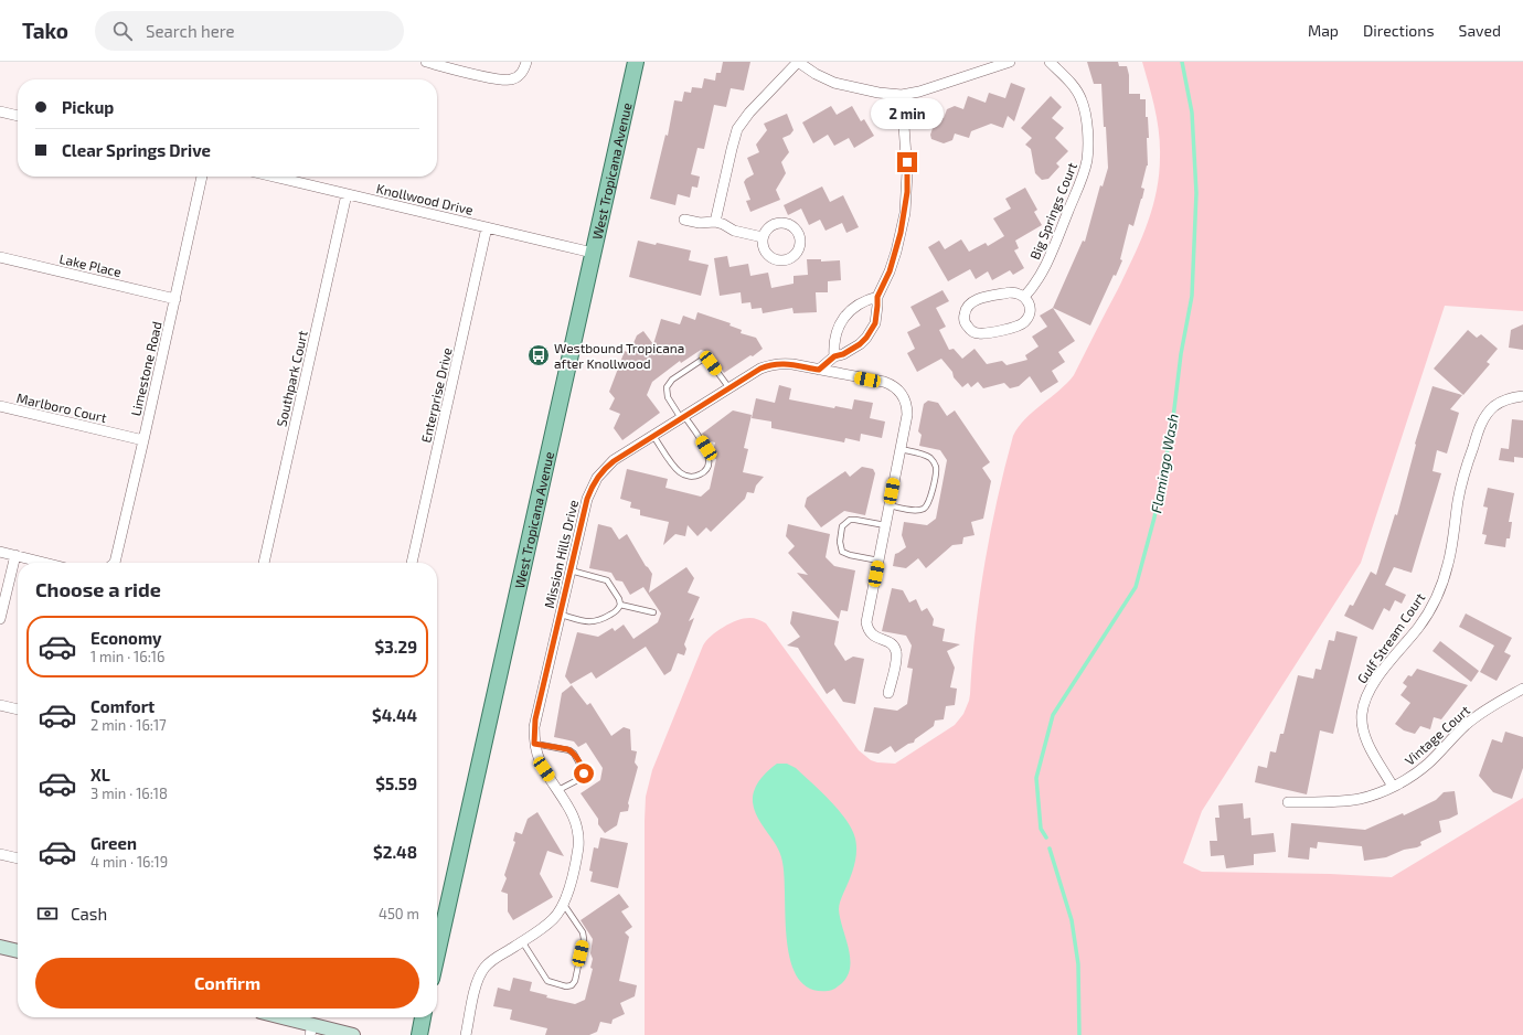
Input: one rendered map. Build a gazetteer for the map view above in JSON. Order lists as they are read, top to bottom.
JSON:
{
  "streets": {
    "main road": ["West Tropicana Avenue"],
    "street": [
      "Knollwood Drive",
      "Big Springs Court",
      "Lake Place",
      "Limestone Road",
      "Southpark Court",
      "Enterprise Drive",
      "Marlboro Court",
      "Mission Hills Drive",
      "Gulf Stream Court",
      "Vintage Court"
    ]
  },
  "crossings": [
    ["West Tropicana Avenue", "Knollwood Drive"],
    ["Knollwood Drive", "Southpark Court"],
    ["Knollwood Drive", "Enterprise Drive"],
    ["Lake Place", "Limestone Road"],
    ["Limestone Road", "Marlboro Court"],
    ["Gulf Stream Court", "Vintage Court"]
  ],
  "water": ["Flamingo Wash"],
  "places": {
    "bus stop": ["Westbound Tropicana after Knollwood"]
  },
  "page": {
    "header": "Tako",
    "search": "Search here",
    "nav": ["Map", "Directions", "Saved"],
    "banner": ["Pickup", "Clear Springs Drive"],
    "bubble": "2 min",
    "heading": "Choose a ride",
    "list": [
      {
        "name": "Economy",
        "note": "1 min · 16:16",
        "value": "$3.29"
      },
      {
        "name": "Comfort",
        "note": "2 min · 16:17",
        "value": "$4.44"
      },
      {
        "name": "XL",
        "note": "3 min · 16:18",
        "value": "$5.59"
      },
      {
        "name": "Green",
        "note": "4 min · 16:19",
        "value": "$2.48"
      }
    ],
    "pay": ["Cash", "450 m"],
    "buttons": "Confirm"
  }
}
